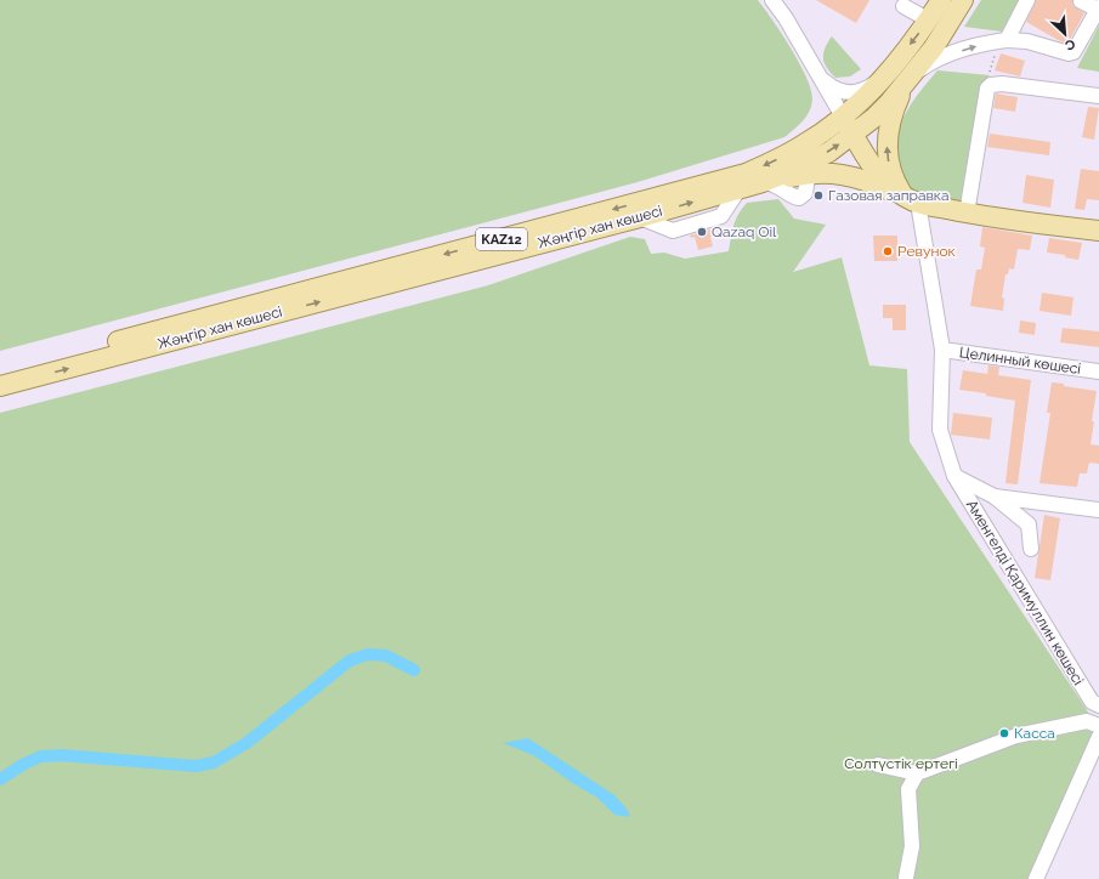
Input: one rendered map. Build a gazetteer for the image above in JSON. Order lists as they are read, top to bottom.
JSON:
{
  "streets": {
    "main road": ["Жәңгір хан көшесі", "KAZ12"],
    "street": ["Целинный көшесі", "Аменгелді Қаримуллин көшесі"]
  },
  "parks": ["Солтүстік ертегі"],
  "places": [
    "Газовая заправка",
    "Qazaq Oil",
    "Ревунок",
    "Касса"
  ],
  "north": "bottom right"
}
